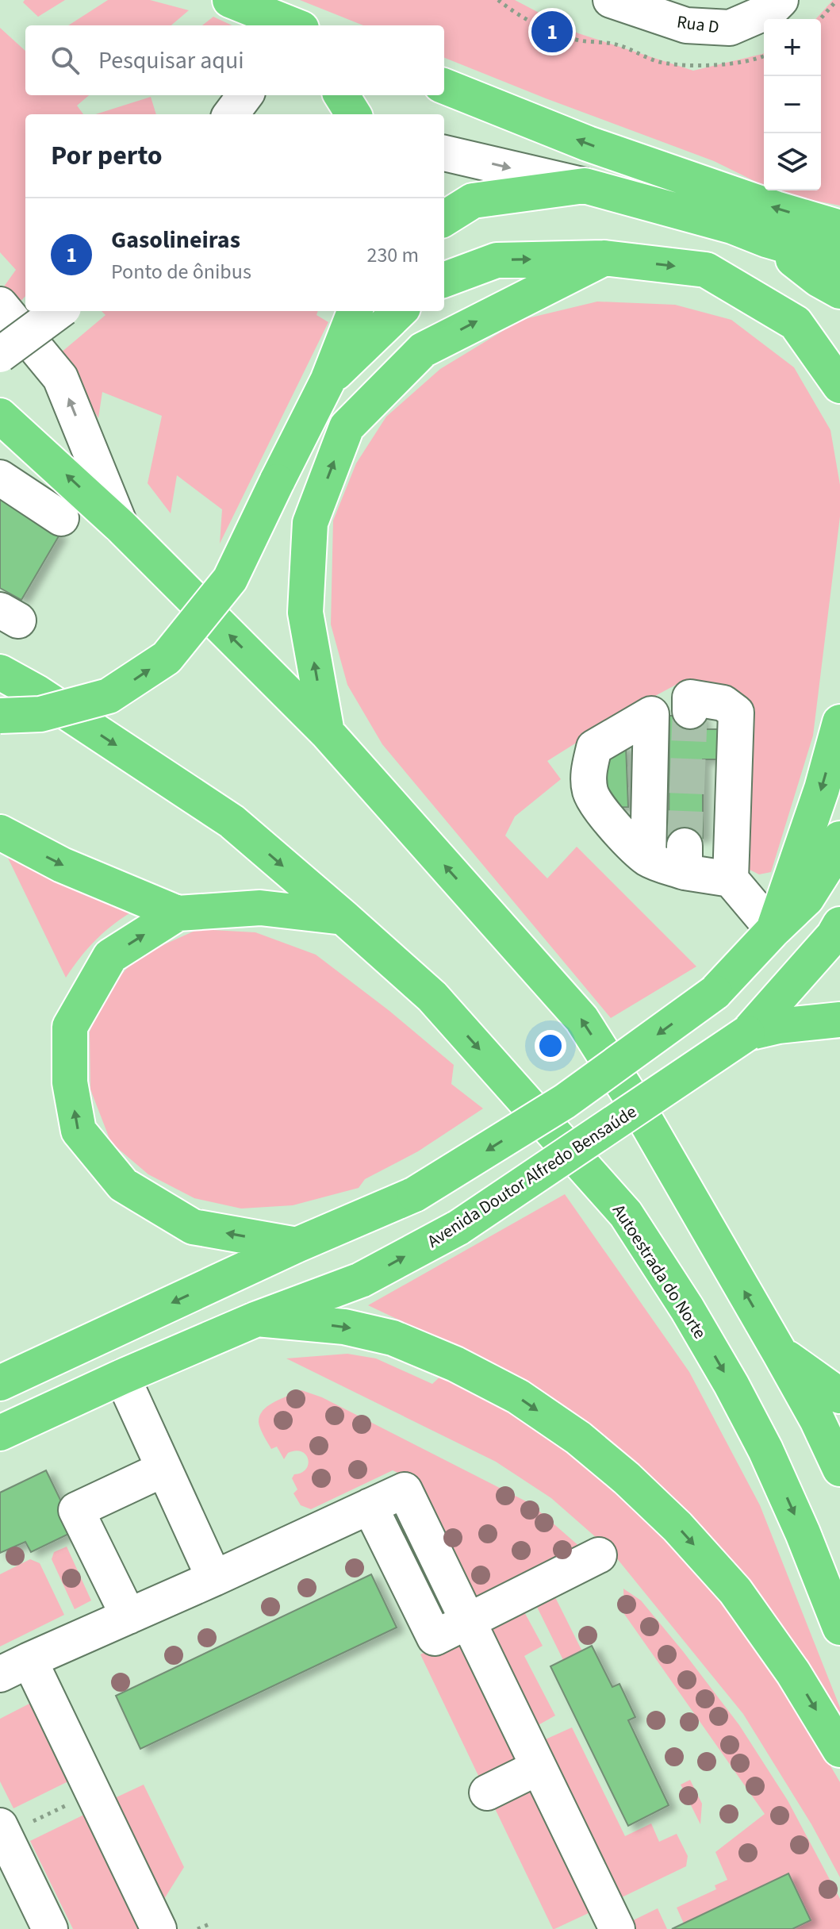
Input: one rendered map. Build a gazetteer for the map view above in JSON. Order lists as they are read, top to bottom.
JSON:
{
  "streets": {
    "highway": ["Avenida Doutor Alfredo Bensaúde", "Autoestrada do Norte"],
    "street": ["Rua D"]
  },
  "page": {
    "pins": "1",
    "map_buttons": ["+", "−"],
    "search": "Pesquisar aqui",
    "heading": "Por perto",
    "list": [
      {
        "mark": "1",
        "name": "Gasolineiras",
        "note": "Ponto de ônibus",
        "value": "230 m"
      }
    ]
  }
}
